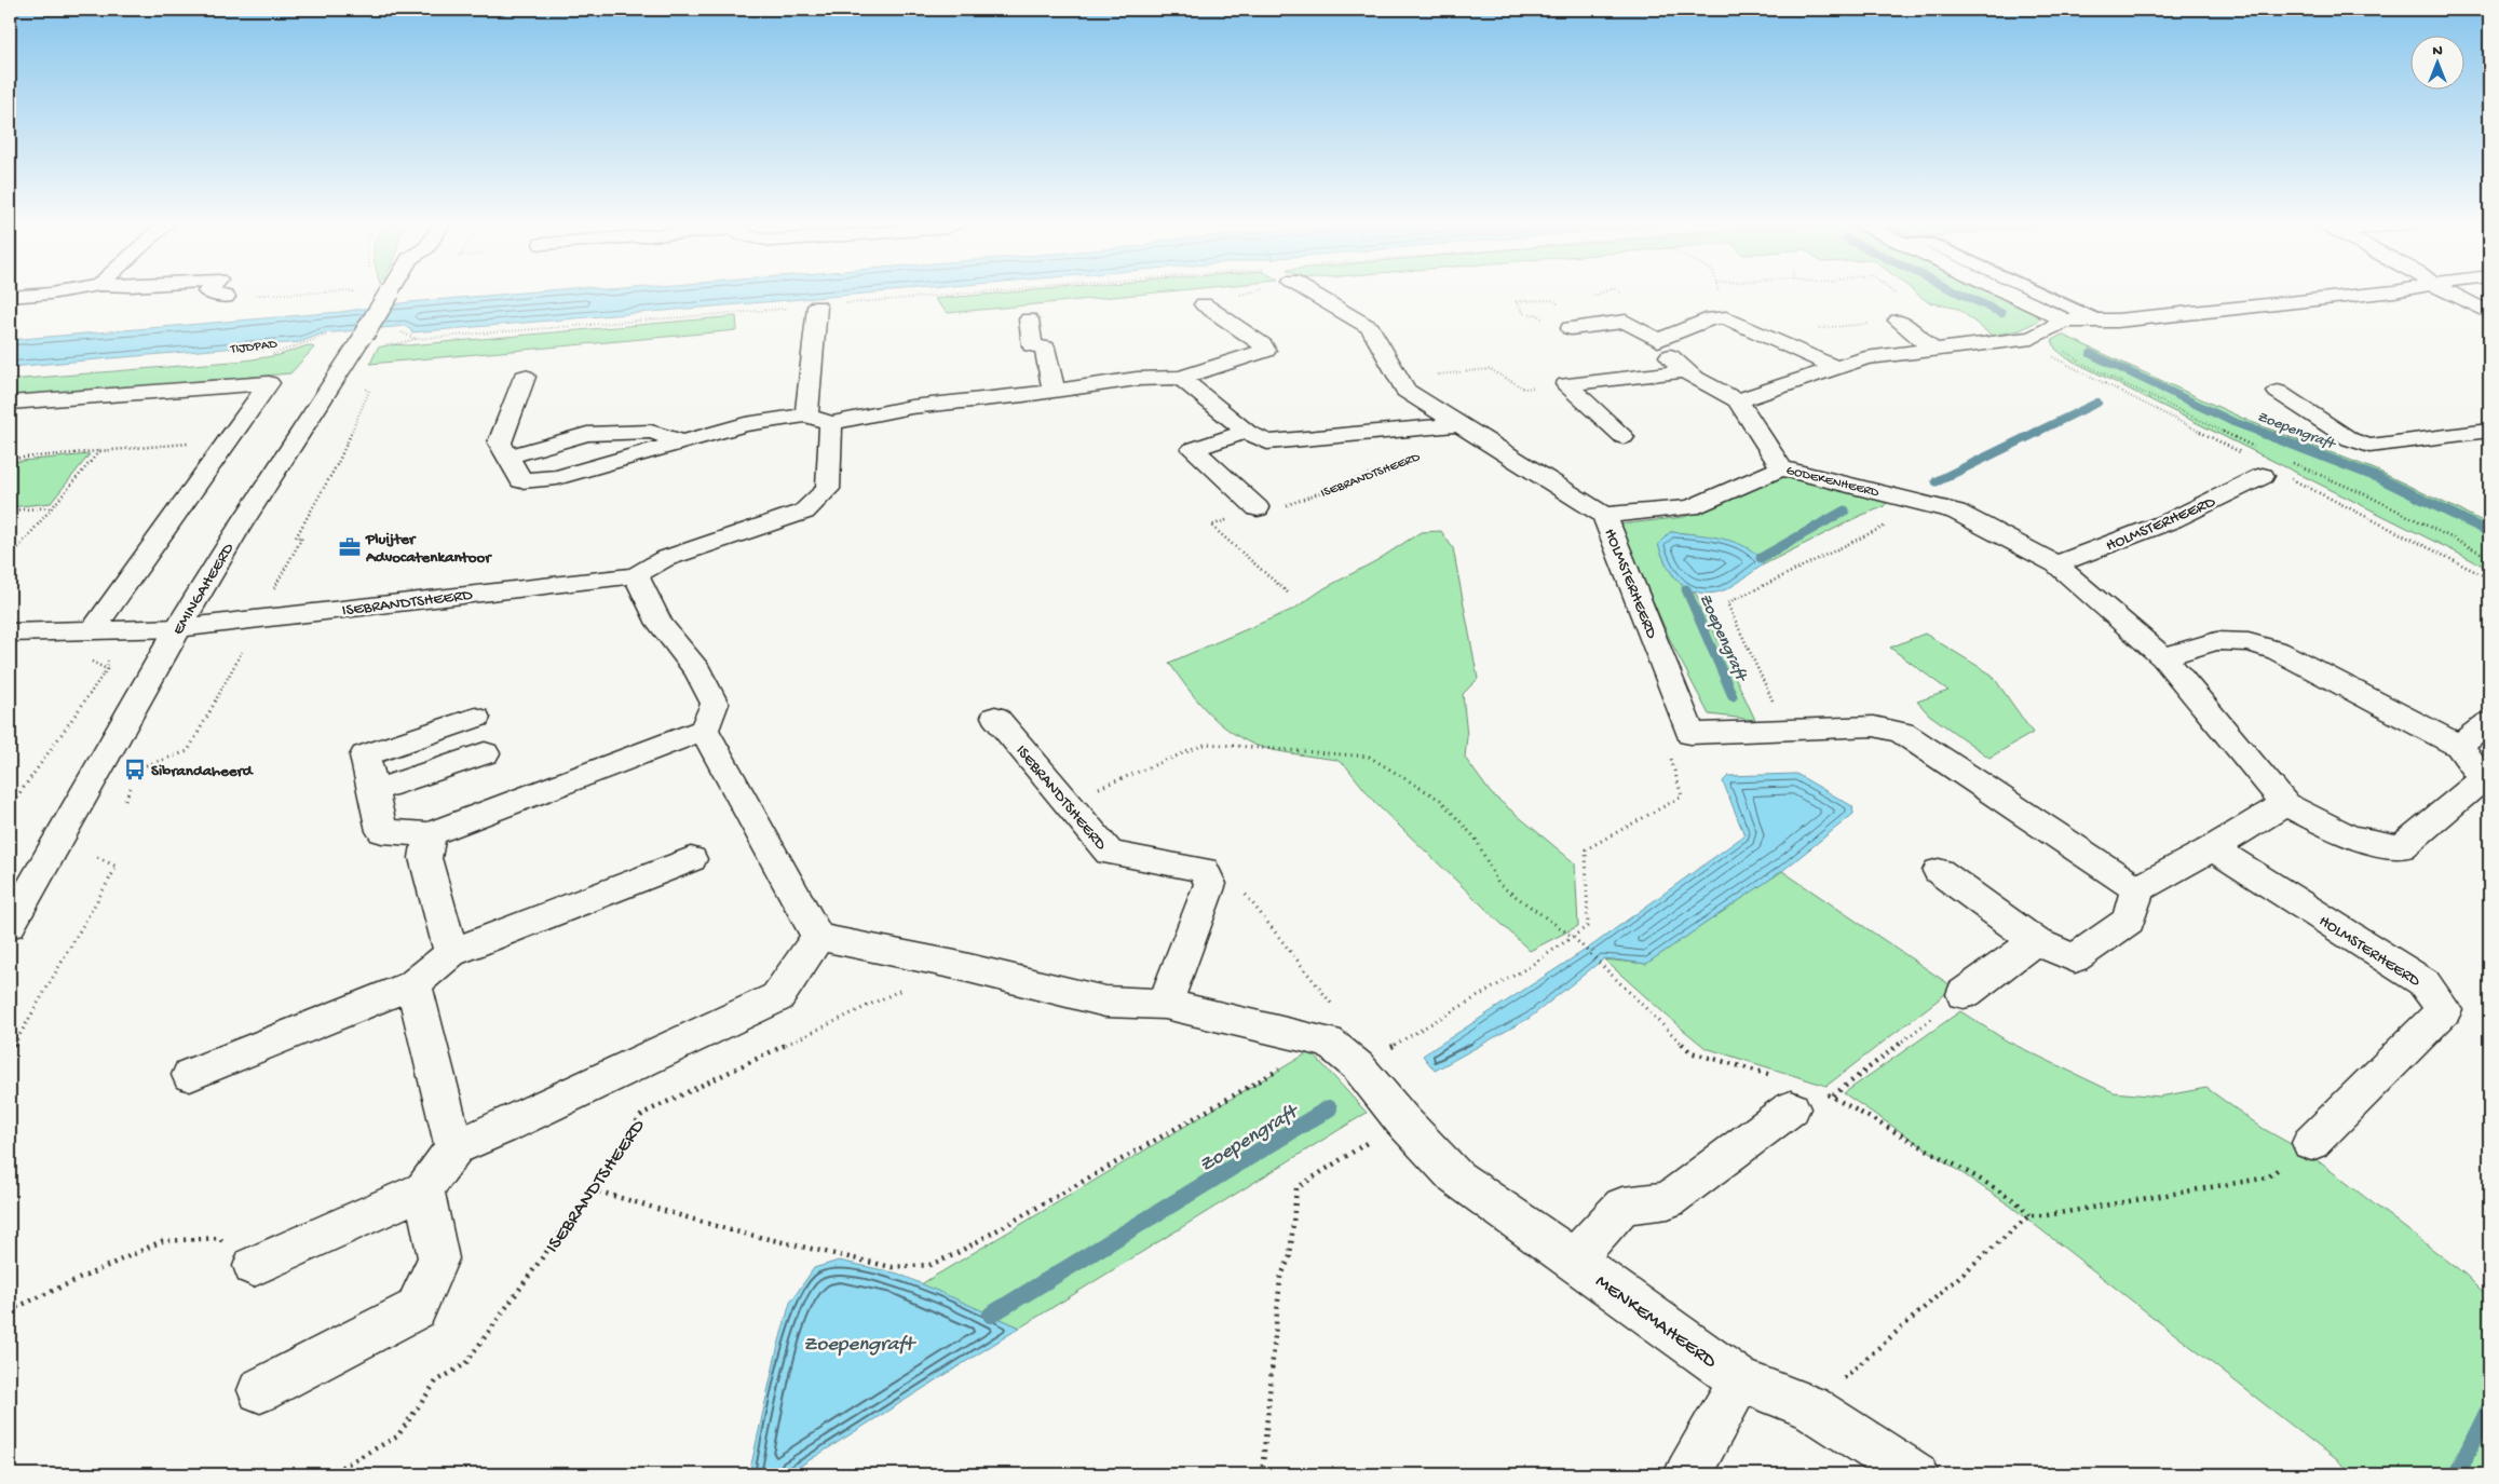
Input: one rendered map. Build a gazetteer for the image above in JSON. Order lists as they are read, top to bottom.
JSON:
{
  "streets": {
    "street": [
      "ISEBRANDTSHEERD",
      "GODEKENHEERD",
      "HOLMSTERHEERD",
      "EMINGAHEERD",
      "MENKEMAHEERD"
    ],
    "path": ["TIJDPAD"]
  },
  "crossings": [
    ["TIJDPAD", "EMINGAHEERD"],
    ["ISEBRANDTSHEERD", "EMINGAHEERD"],
    ["GODEKENHEERD", "HOLMSTERHEERD"]
  ],
  "water": ["Zoepengraft"],
  "places": {
    "office": ["Pluijter Advocatenkantoor"],
    "bus stop": ["Sibrandaheerd"]
  },
  "north": "top"
}
